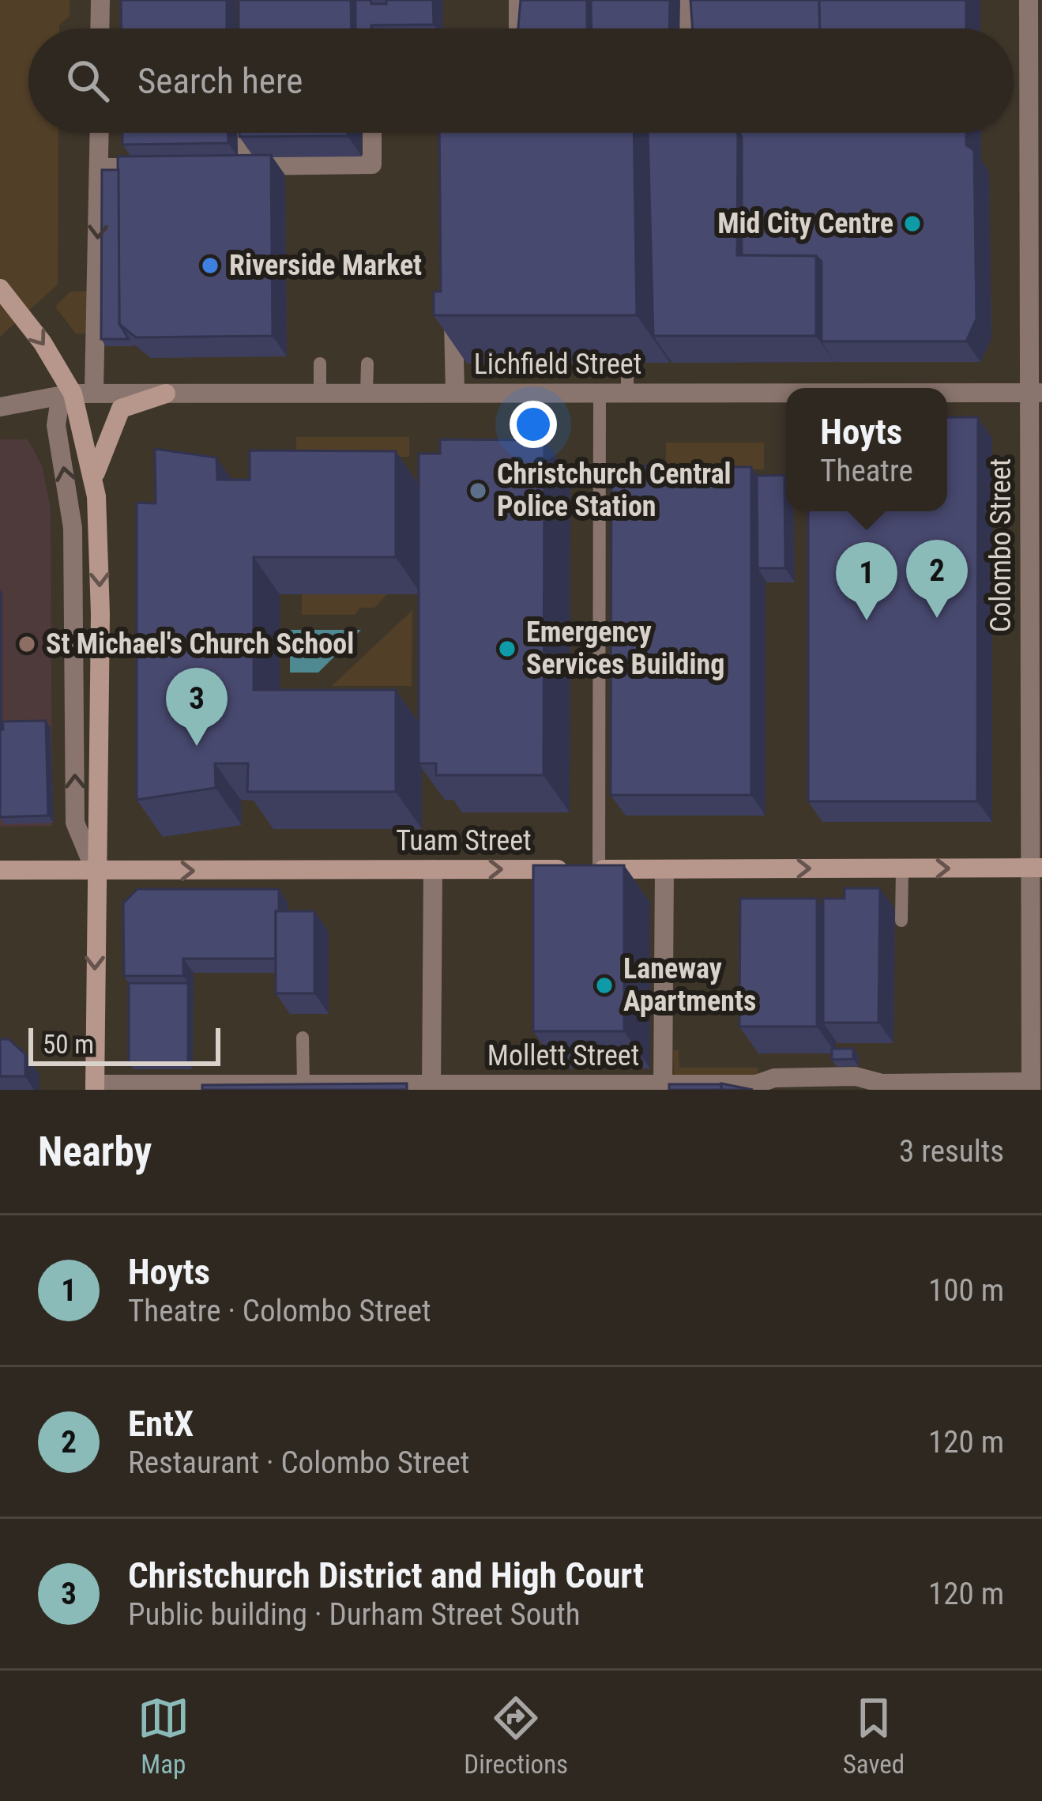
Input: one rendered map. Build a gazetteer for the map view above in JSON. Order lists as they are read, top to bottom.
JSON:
{
  "streets": {
    "main road": ["Tuam Street"],
    "street": ["Lichfield Street", "Colombo Street", "Mollett Street"]
  },
  "crossings": [
    ["Lichfield Street", "Colombo Street"],
    ["Colombo Street", "Tuam Street"],
    ["Colombo Street", "Mollett Street"]
  ],
  "one_way": ["Tuam Street"],
  "places": [
    "Mid City Centre",
    "Riverside Market",
    "Christchurch Central Police Station",
    "St Michael's Church School",
    "Emergency Services Building",
    "Laneway Apartments"
  ],
  "scale_bar": "50 m",
  "page": {
    "search": "Search here",
    "popup": ["Hoyts", "Theatre"],
    "pins": ["2", "1", "3"],
    "scale": "50 m",
    "heading": ["Nearby", "3 results"],
    "list": [
      {
        "mark": "1",
        "name": "Hoyts",
        "note": "Theatre · Colombo Street",
        "value": "100 m"
      },
      {
        "mark": "2",
        "name": "EntX",
        "note": "Restaurant · Colombo Street",
        "value": "120 m"
      },
      {
        "mark": "3",
        "name": "Christchurch District and High Court",
        "note": "Public building · Durham Street South",
        "value": "120 m"
      }
    ],
    "nav": ["Map", "Directions", "Saved"]
  }
}
